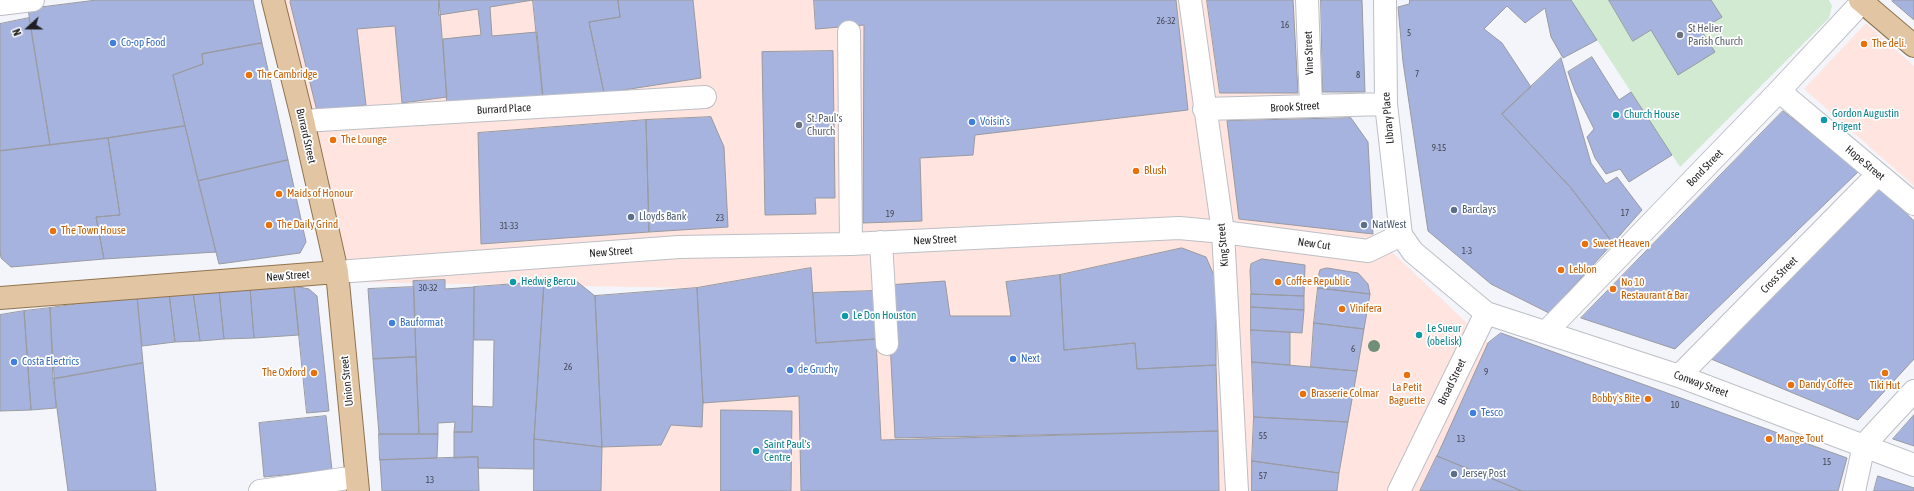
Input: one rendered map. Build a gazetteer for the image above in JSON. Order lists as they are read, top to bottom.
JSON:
{
  "streets": {
    "main road": ["Burrard Street", "New Street", "Union Street"],
    "street": [
      "Vine Street",
      "Brook Street",
      "Burrard Place",
      "Library Place",
      "Hope Street",
      "Bond Street",
      "New Cut",
      "King Street",
      "Cross Street",
      "Broad Street",
      "Conway Street"
    ]
  },
  "crossings": [
    ["Vine Street", "Brook Street"],
    ["Brook Street", "Library Place"],
    ["Brook Street", "King Street"],
    ["Burrard Place", "Burrard Street"],
    ["Library Place", "New Cut"],
    ["Burrard Street", "New Street"],
    ["Burrard Street", "Union Street"],
    ["Hope Street", "Bond Street"],
    ["Hope Street", "Cross Street"],
    ["Bond Street", "Conway Street"],
    ["New Street", "New Cut"],
    ["New Street", "King Street"],
    ["New Street", "Union Street"],
    ["New Cut", "King Street"],
    ["Cross Street", "Conway Street"],
    ["Broad Street", "Conway Street"]
  ],
  "places": [
    "St Helier Parish Church",
    "Co-op Food",
    "The deli.",
    "The Cambridge",
    "Church House",
    "Gordon Augustin Prigent",
    "Voisin's",
    "St. Paul's Church",
    "The Lounge",
    "Blush",
    "Maids of Honour",
    "Barclays",
    "Lloyds Bank",
    "The Daily Grind",
    "NatWest",
    "The Town House",
    "Sweet Heaven",
    "Leblon",
    "Hedwig Bercu",
    "Coffee Republic",
    "No 10 Restaurant & Bar",
    "Vinifera",
    "Le Don Houston",
    "Bauformat",
    "Le Sueur (obelisk)",
    "Next",
    "Costa Electrics",
    "de Gruchy",
    "The Oxford",
    "Tiki Hut",
    "La Petit Baguette",
    "Dandy Coffee",
    "Brasserie Colmar",
    "Bobby's Bite",
    "Tesco",
    "Mange Tout",
    "Saint Paul's Centre",
    "Jersey Post"
  ],
  "house_numbers": [
    "26-32",
    "16",
    "5",
    "7",
    "8",
    "9-15",
    "17",
    "19",
    "23",
    "31-33",
    "1-3",
    "30-32",
    "6",
    "26",
    "9",
    "10",
    "55",
    "13",
    "15",
    "57",
    "13"
  ],
  "north": "left"
}
